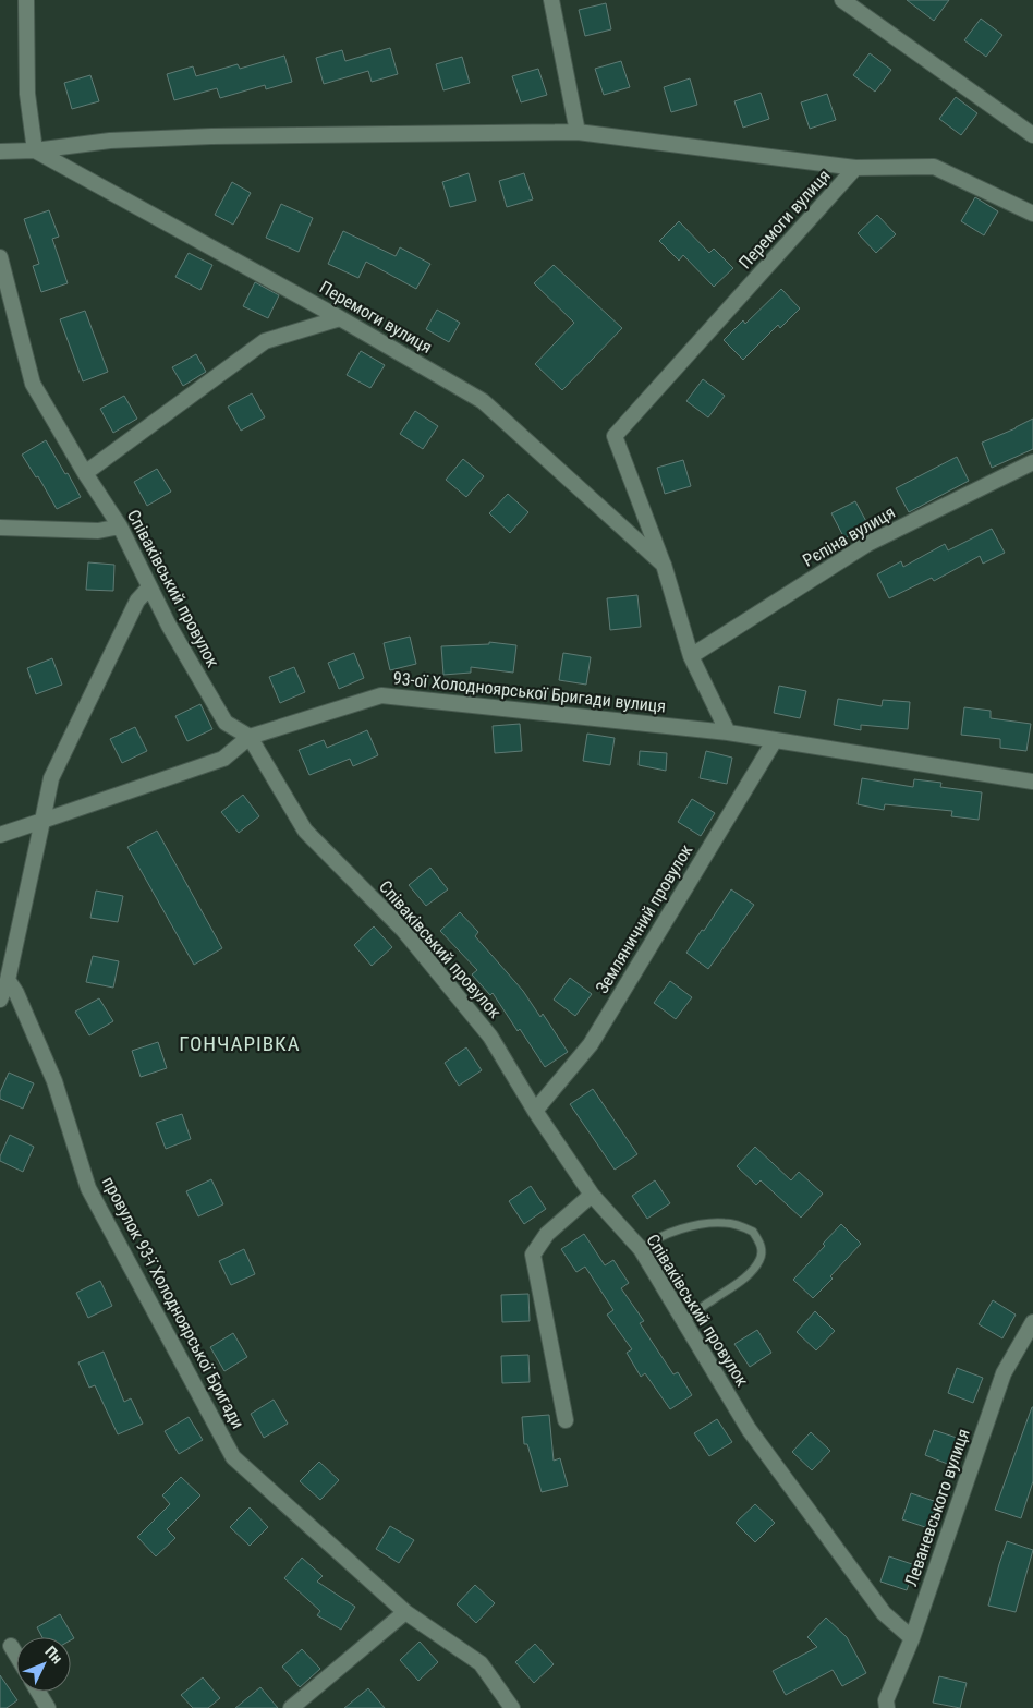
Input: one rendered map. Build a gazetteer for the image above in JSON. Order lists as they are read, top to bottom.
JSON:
{
  "streets": {
    "street": [
      "Перемоги вулиця",
      "Рєпіна вулиця",
      "Співаківський провулок",
      "93-ої Холодноярської Бригади вулиця",
      "Земляничний провулок",
      "провулок 93-ї Холодноярської Бригади",
      "Леваневського вулиця"
    ]
  },
  "crossings": [
    ["Перемоги вулиця", "Рєпіна вулиця"],
    ["Перемоги вулиця", "93-ої Холодноярської Бригади вулиця"],
    ["Співаківський провулок", "93-ої Холодноярської Бригади вулиця"],
    ["Співаківський провулок", "Земляничний провулок"],
    ["Співаківський провулок", "Леваневського вулиця"],
    ["93-ої Холодноярської Бригади вулиця", "Земляничний провулок"]
  ],
  "districts": ["ГОНЧАРІВКА"],
  "north": "top right"
}
